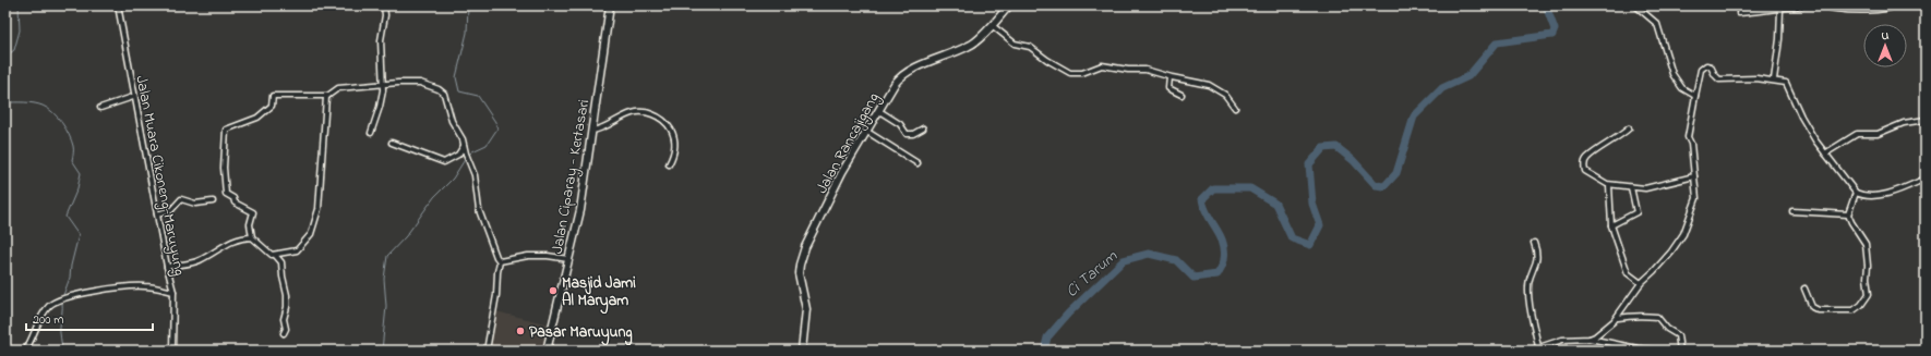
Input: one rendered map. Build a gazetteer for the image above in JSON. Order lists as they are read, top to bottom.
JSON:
{
  "streets": {
    "main road": ["Jalan Rancajigang", "Jalan Ciparay - Kertasari"],
    "street": ["Jalan Muara Cikoneng-Maruyung"]
  },
  "water": ["Ci Tarum"],
  "places": ["Masjid Jami Al Maryam", "Pasar Maruyung"],
  "scale_bar": "200 m",
  "north": "top"
}
